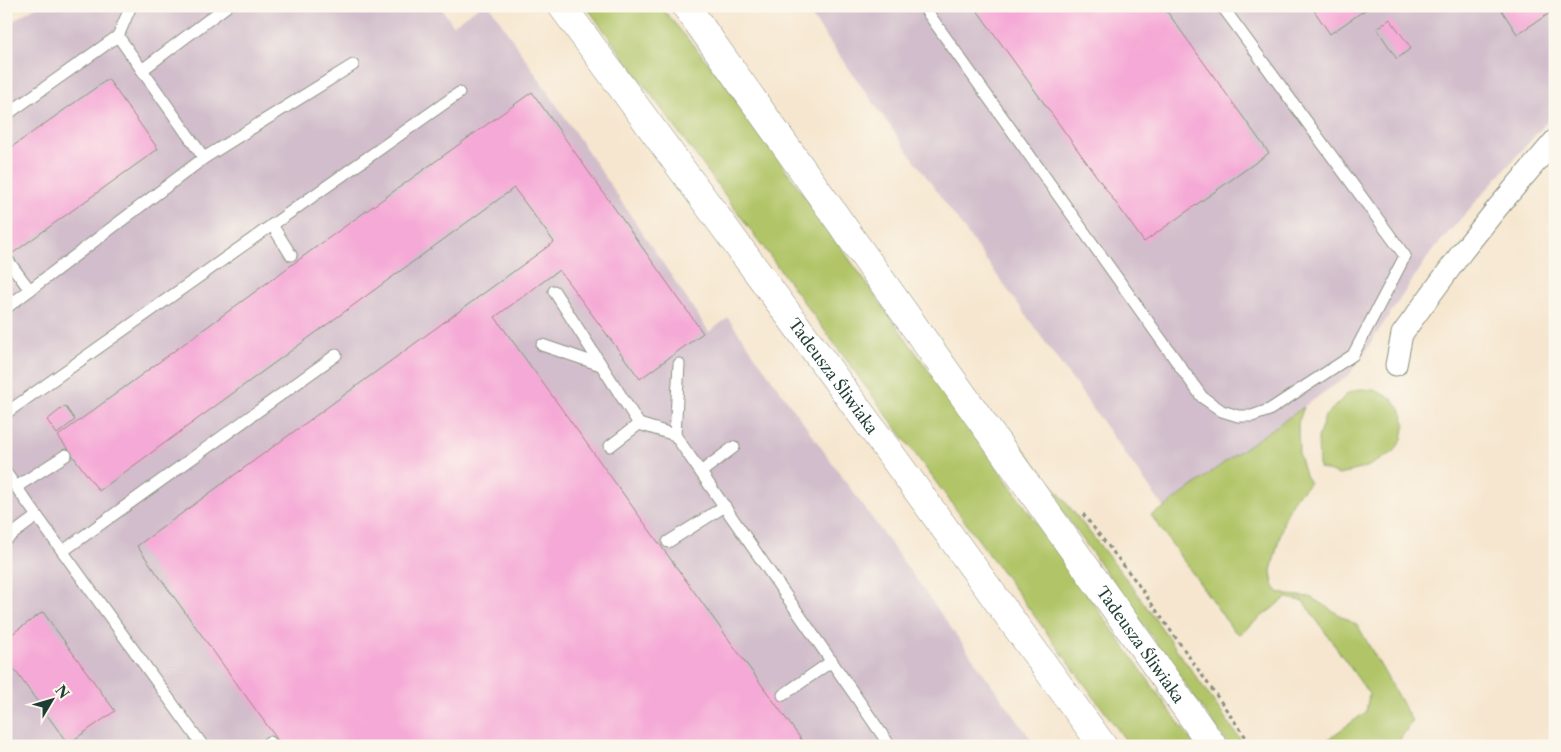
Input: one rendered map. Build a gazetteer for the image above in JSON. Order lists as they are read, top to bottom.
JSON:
{
  "streets": {
    "main road": ["Tadeusza Śliwiaka"]
  },
  "north": "top right"
}
